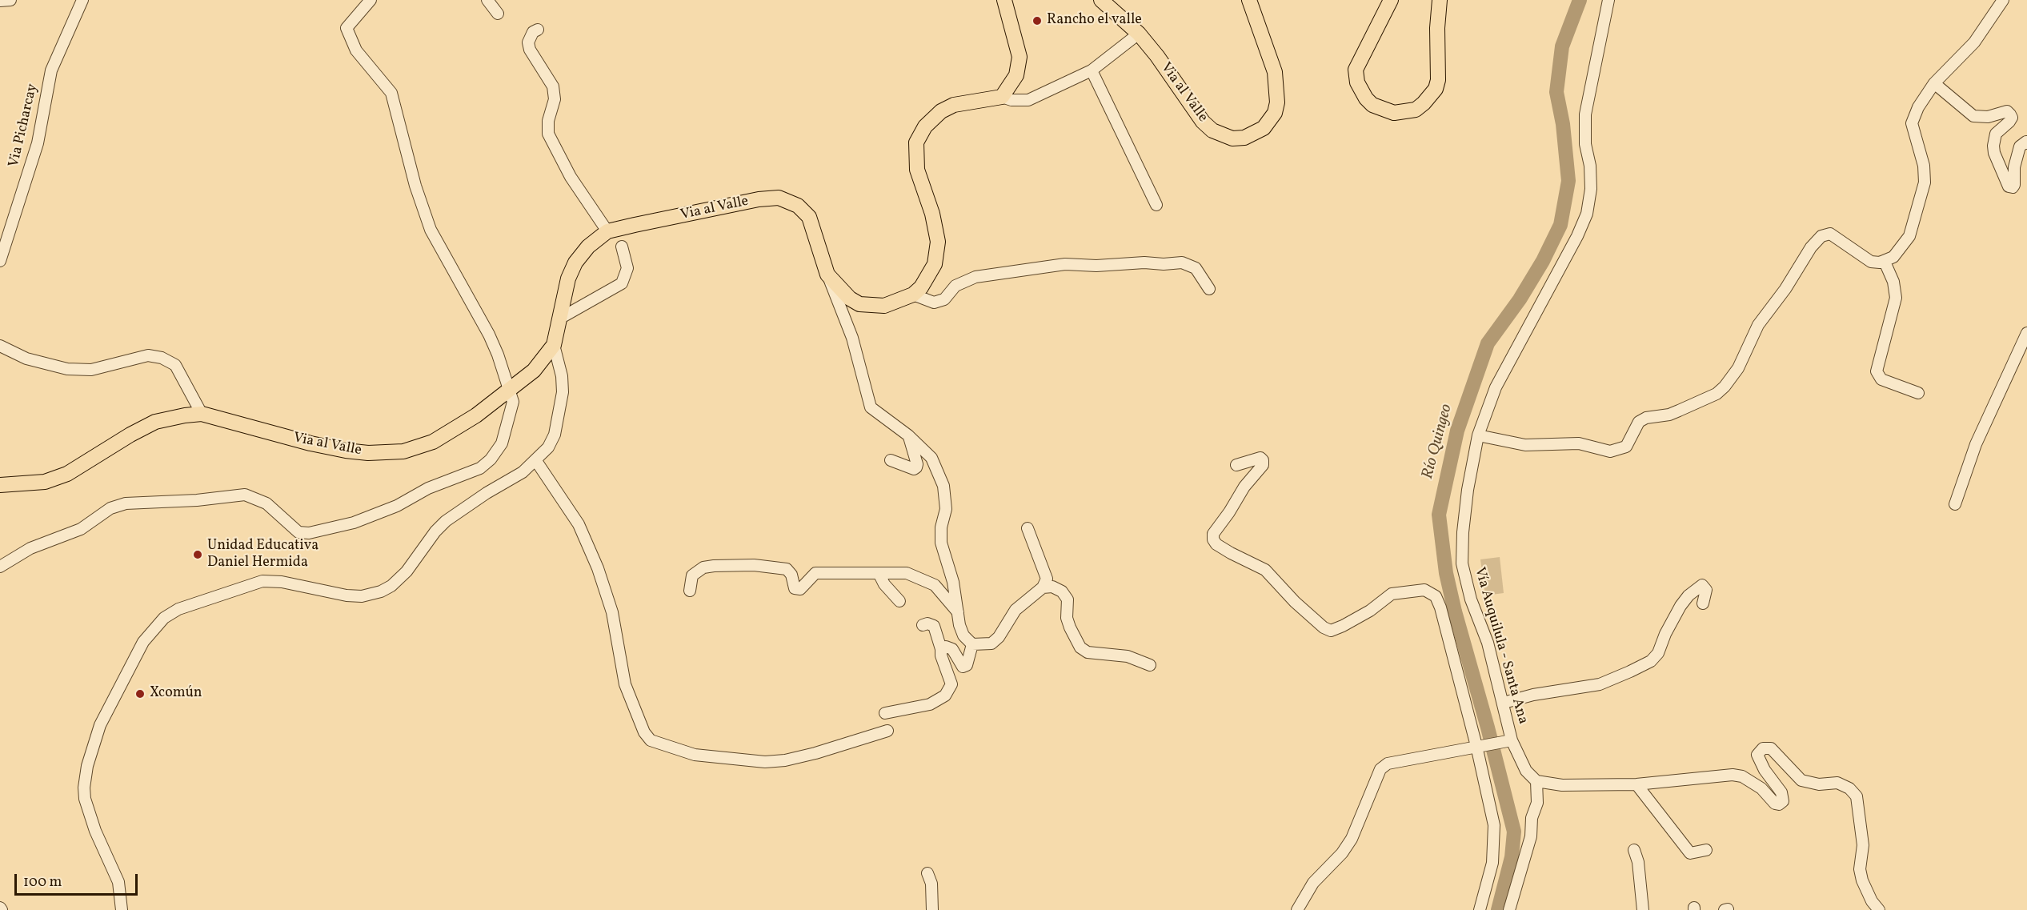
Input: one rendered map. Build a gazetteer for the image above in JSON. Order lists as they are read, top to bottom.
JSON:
{
  "streets": {
    "main road": ["Via al Valle"],
    "street": ["Via Picharcay", "Vía Auquilula - Santa Ana"]
  },
  "water": ["Río Quingeo"],
  "places": ["Rancho el valle", "Unidad Educativa Daniel Hermida", "Xcomún"],
  "scale_bar": "100 m"
}
